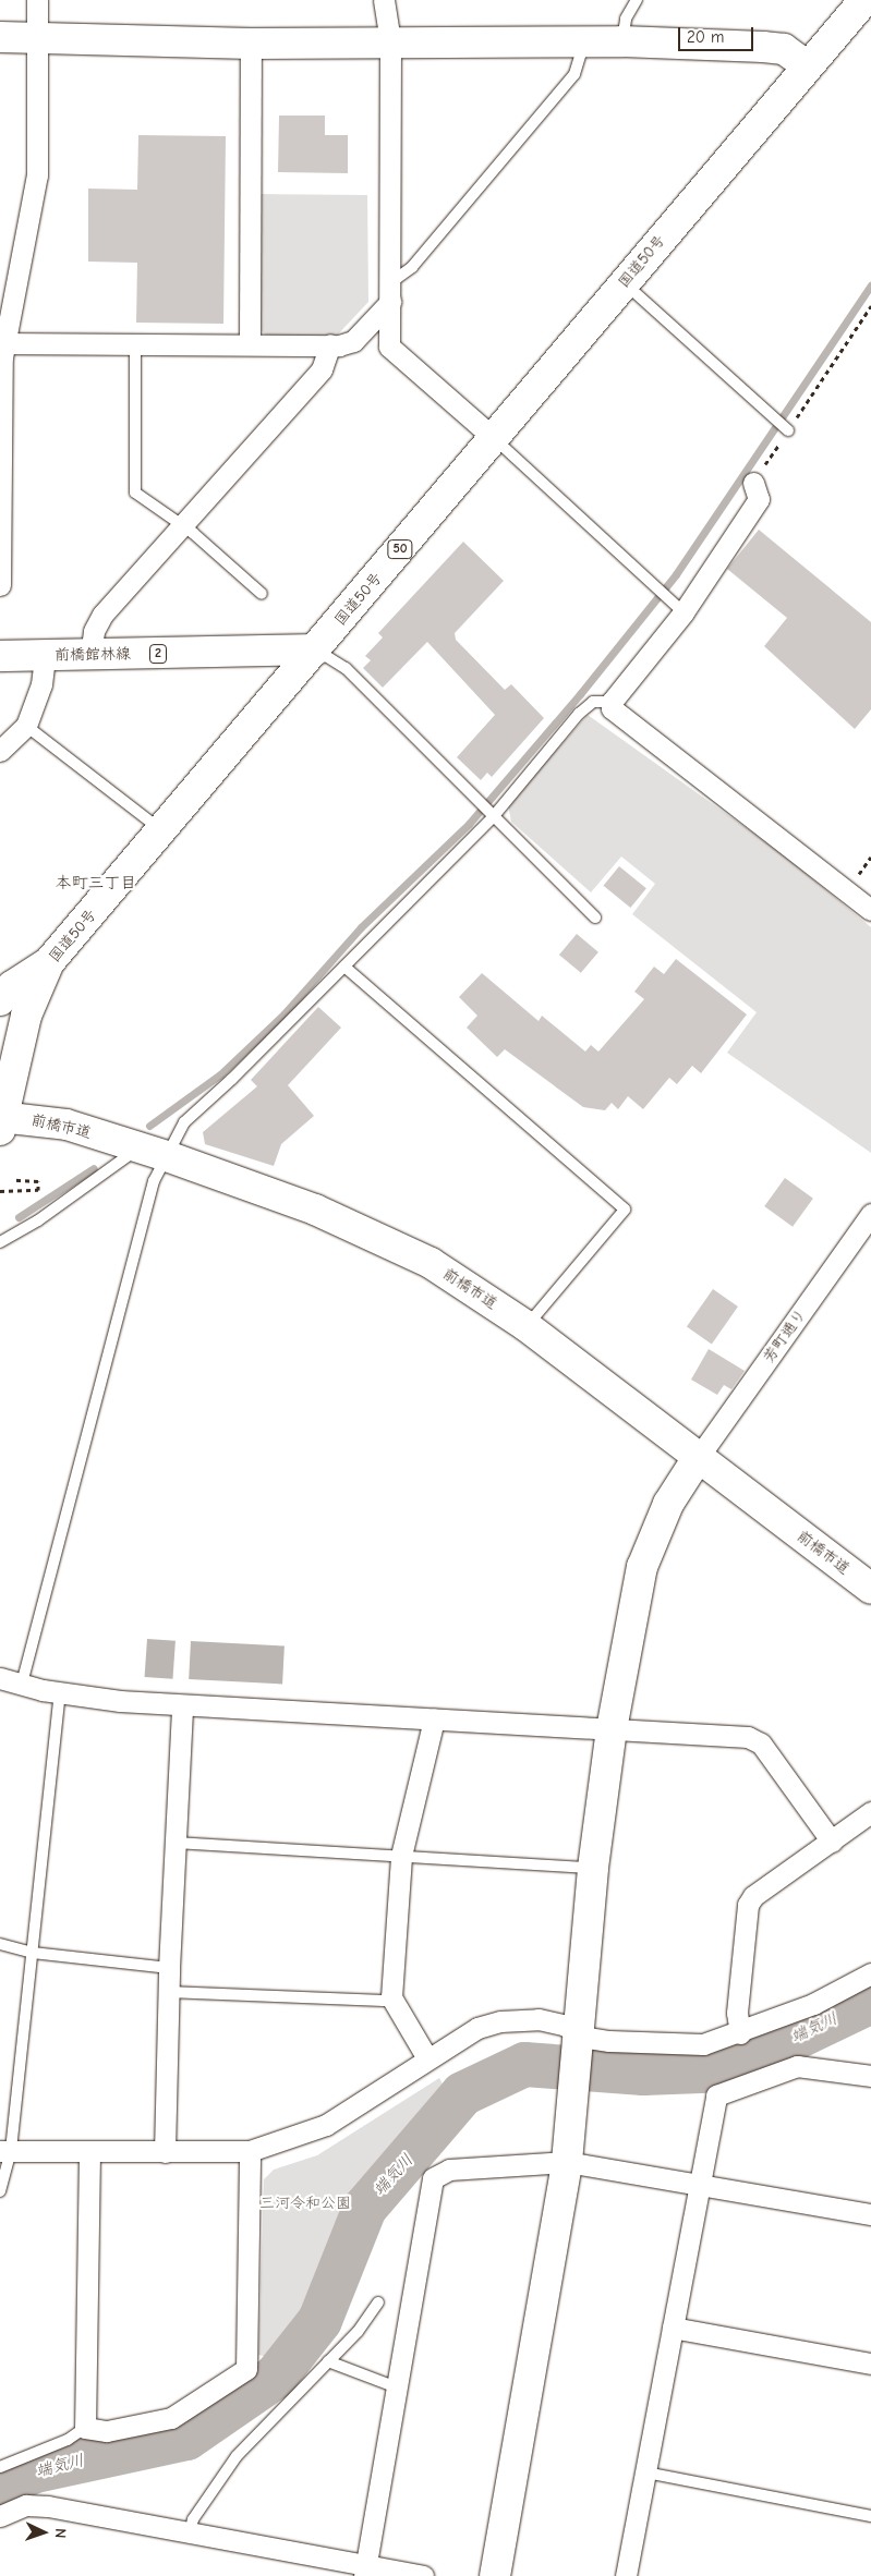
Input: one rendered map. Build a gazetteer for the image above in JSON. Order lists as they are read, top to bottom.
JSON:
{
  "streets": {
    "main road": [
      "国道50号",
      "50",
      "2",
      "前橋館林線",
      "前橋市道"
    ],
    "street": ["芳町通り"]
  },
  "crossings": [
    ["国道50号", "前橋館林線"],
    ["国道50号", "前橋市道"],
    ["前橋市道", "芳町通り"]
  ],
  "districts": ["本町三丁目"],
  "water": ["端気川"],
  "parks": ["三河令和公園"],
  "scale_bar": "20 m",
  "north": "right"
}
